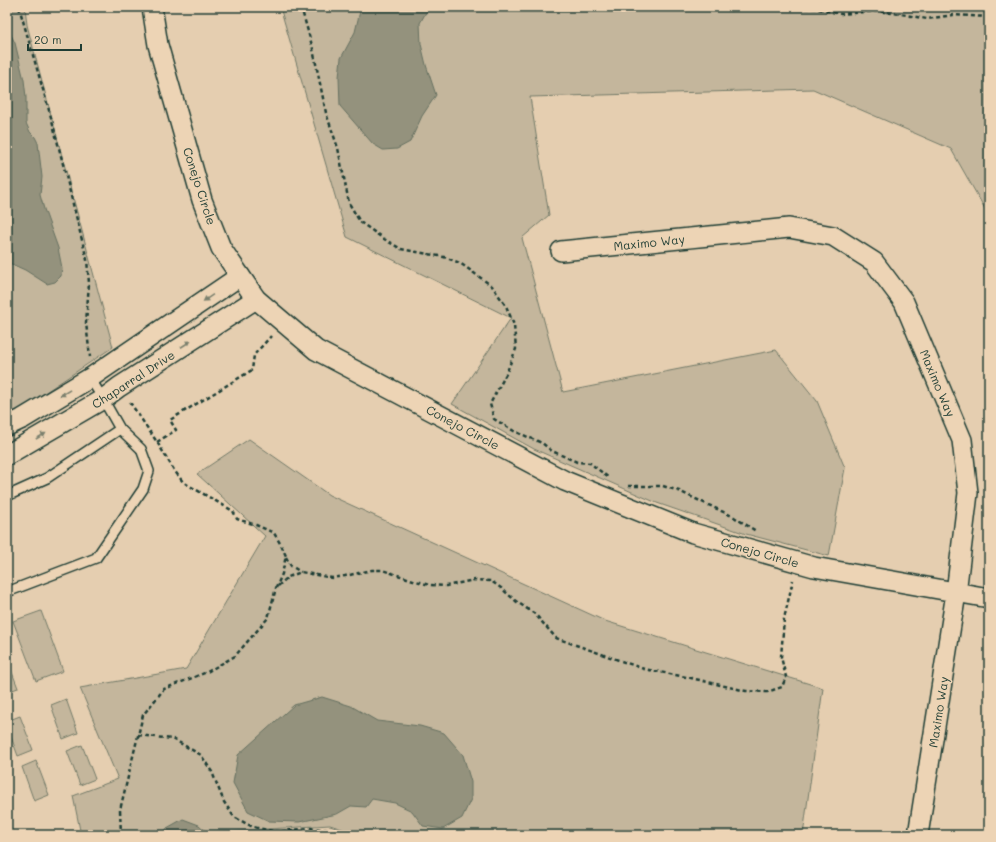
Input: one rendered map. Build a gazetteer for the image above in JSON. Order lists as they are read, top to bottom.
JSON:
{
  "streets": {
    "street": ["Conejo Circle", "Maximo Way", "Chaparral Drive"]
  },
  "crossings": [
    ["Conejo Circle", "Maximo Way"],
    ["Conejo Circle", "Chaparral Drive"]
  ],
  "scale_bar": "20 m"
}
